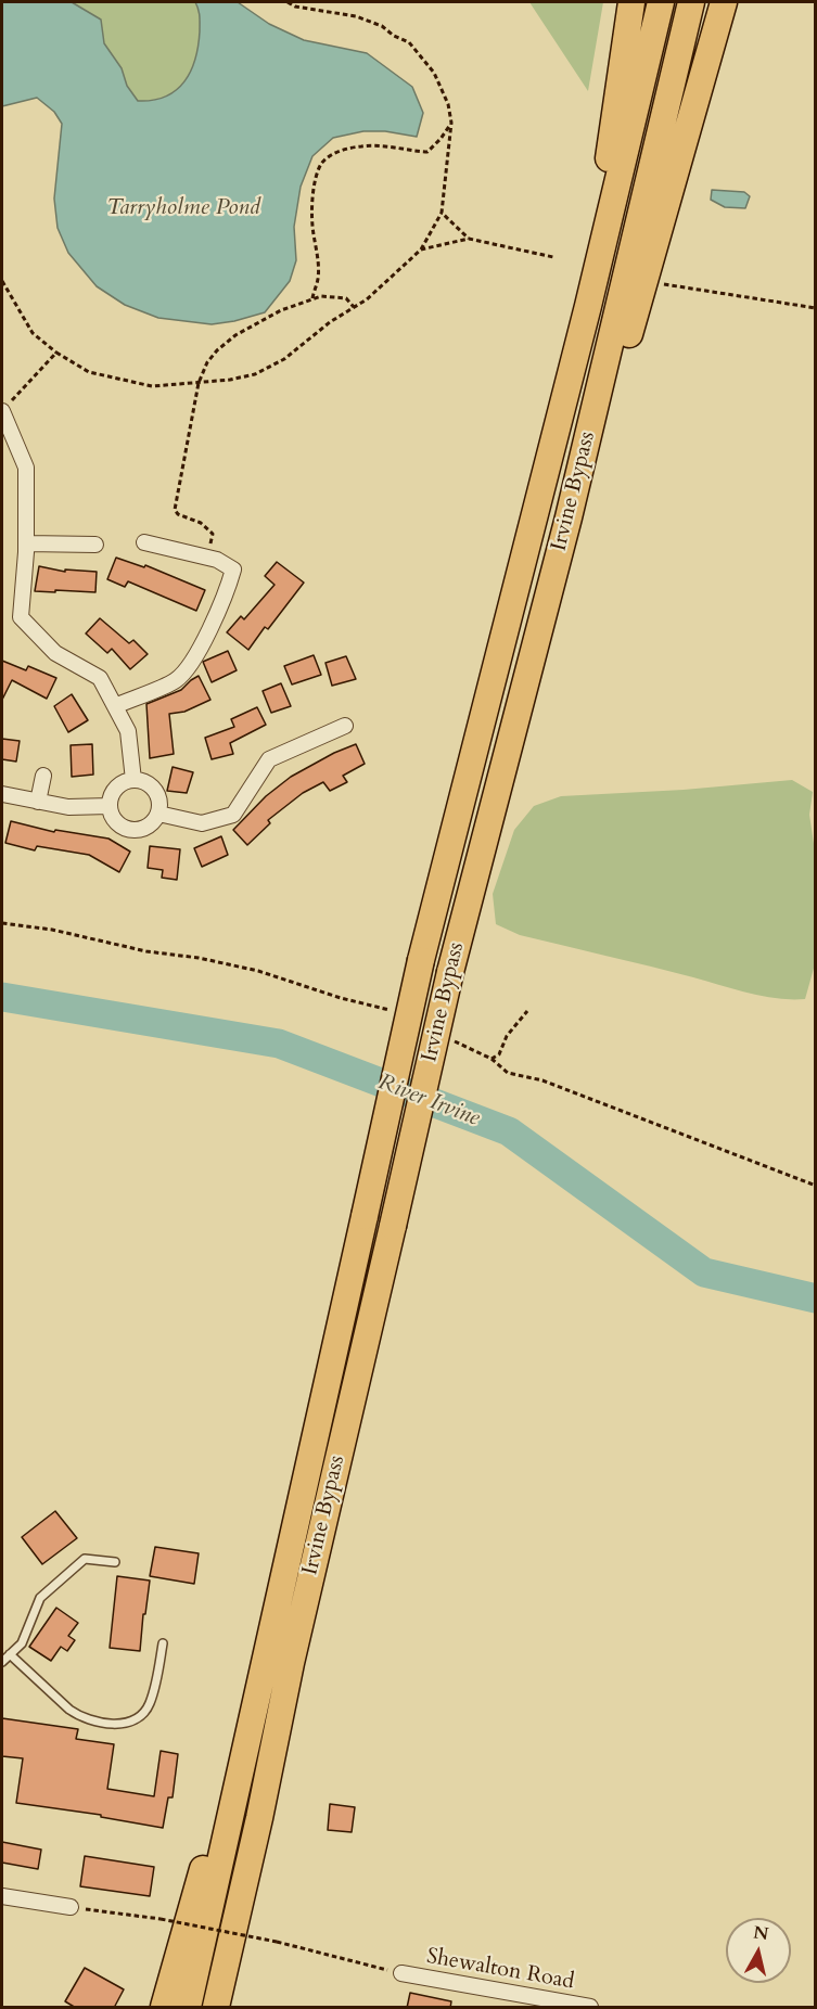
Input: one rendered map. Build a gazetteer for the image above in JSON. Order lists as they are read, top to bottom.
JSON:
{
  "streets": {
    "highway": ["Irvine Bypass"],
    "street": ["Shewalton Road"]
  },
  "water": ["Tarryholme Pond", "River Irvine"],
  "north": "top"
}
